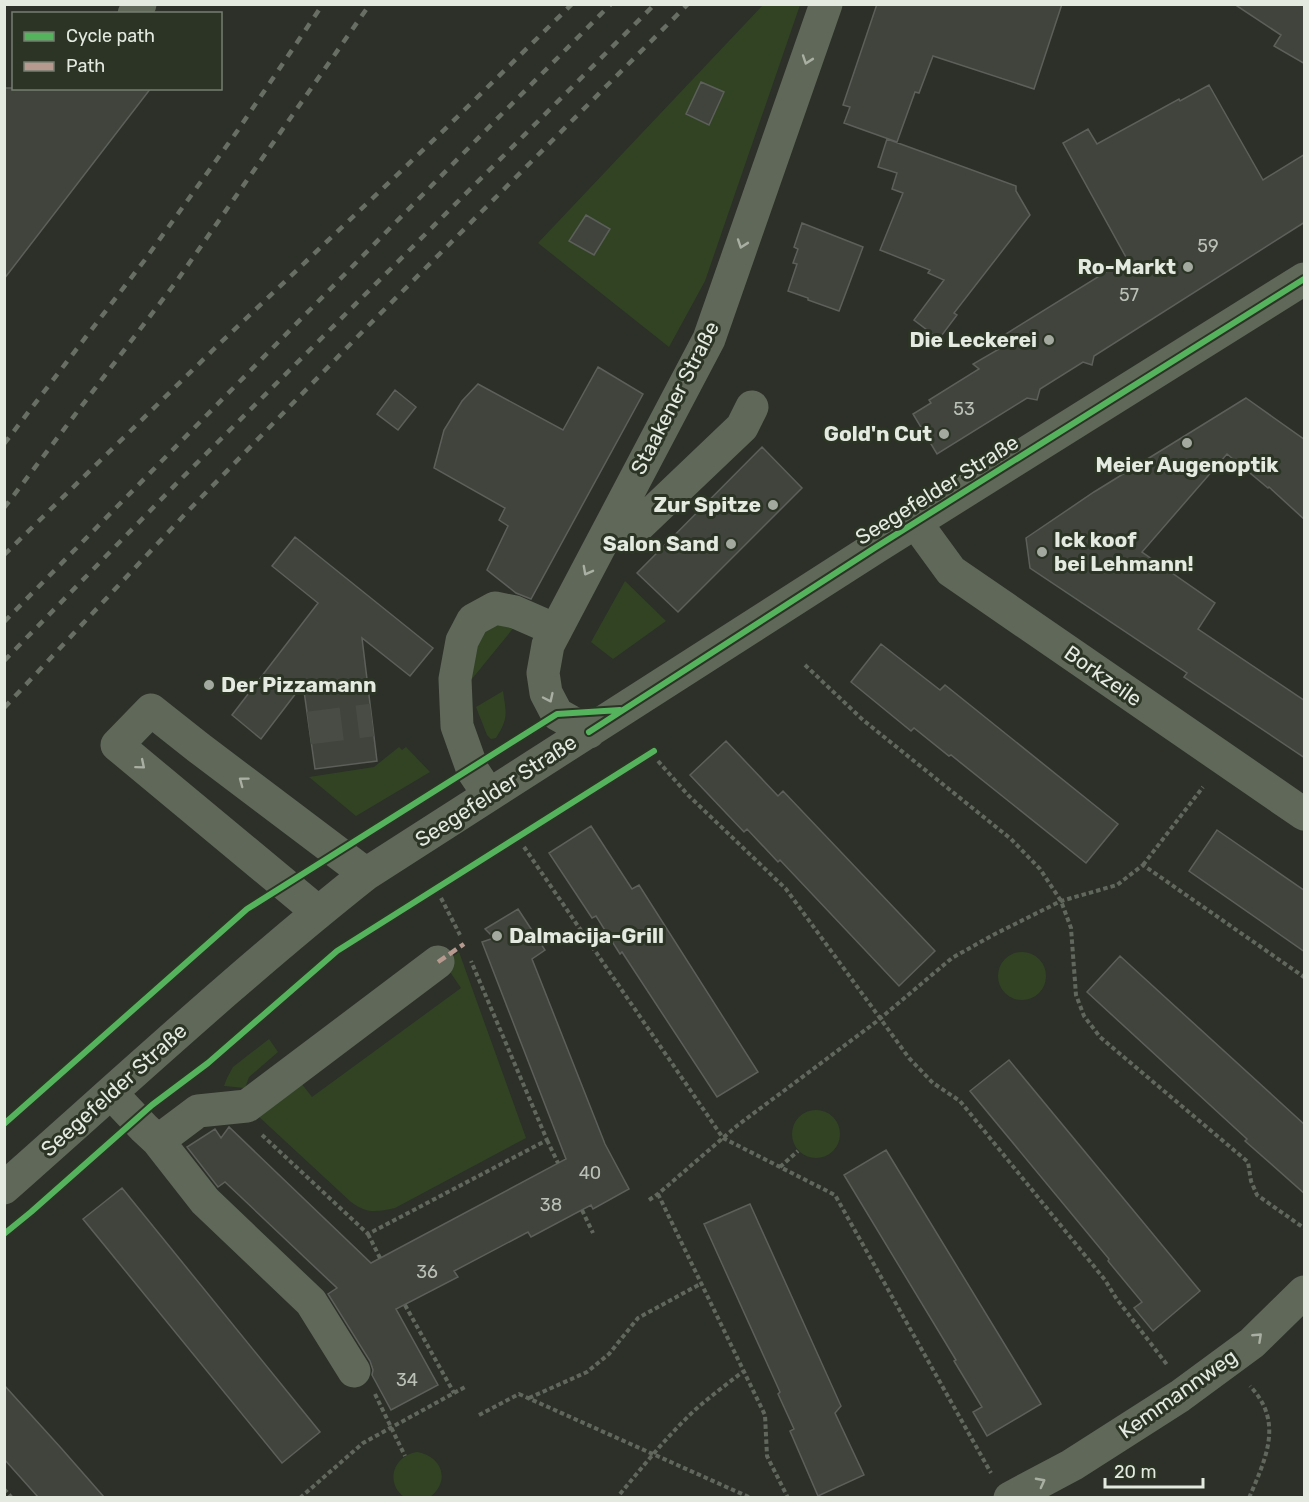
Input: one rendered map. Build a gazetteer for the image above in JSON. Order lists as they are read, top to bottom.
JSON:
{
  "streets": {
    "street": [
      "Staakener Straße",
      "Seegefelder Straße",
      "Borkzeile",
      "Kemmannweg"
    ]
  },
  "crossings": [
    ["Staakener Straße", "Seegefelder Straße"],
    ["Seegefelder Straße", "Borkzeile"]
  ],
  "one_way": ["Staakener Straße", "Kemmannweg"],
  "places": [
    "Ro-Markt",
    "Die Leckerei",
    "Gold'n Cut",
    "Meier Augenoptik",
    "Zur Spitze",
    "Salon Sand",
    "Ick koof bei Lehmann!",
    "Der Pizzamann",
    "Dalmacija-Grill"
  ],
  "house_numbers": [
    "59",
    "57",
    "53",
    "40",
    "38",
    "36",
    "34"
  ],
  "legend": ["Cycle path", "Path"],
  "scale_bar": "20 m"
}
